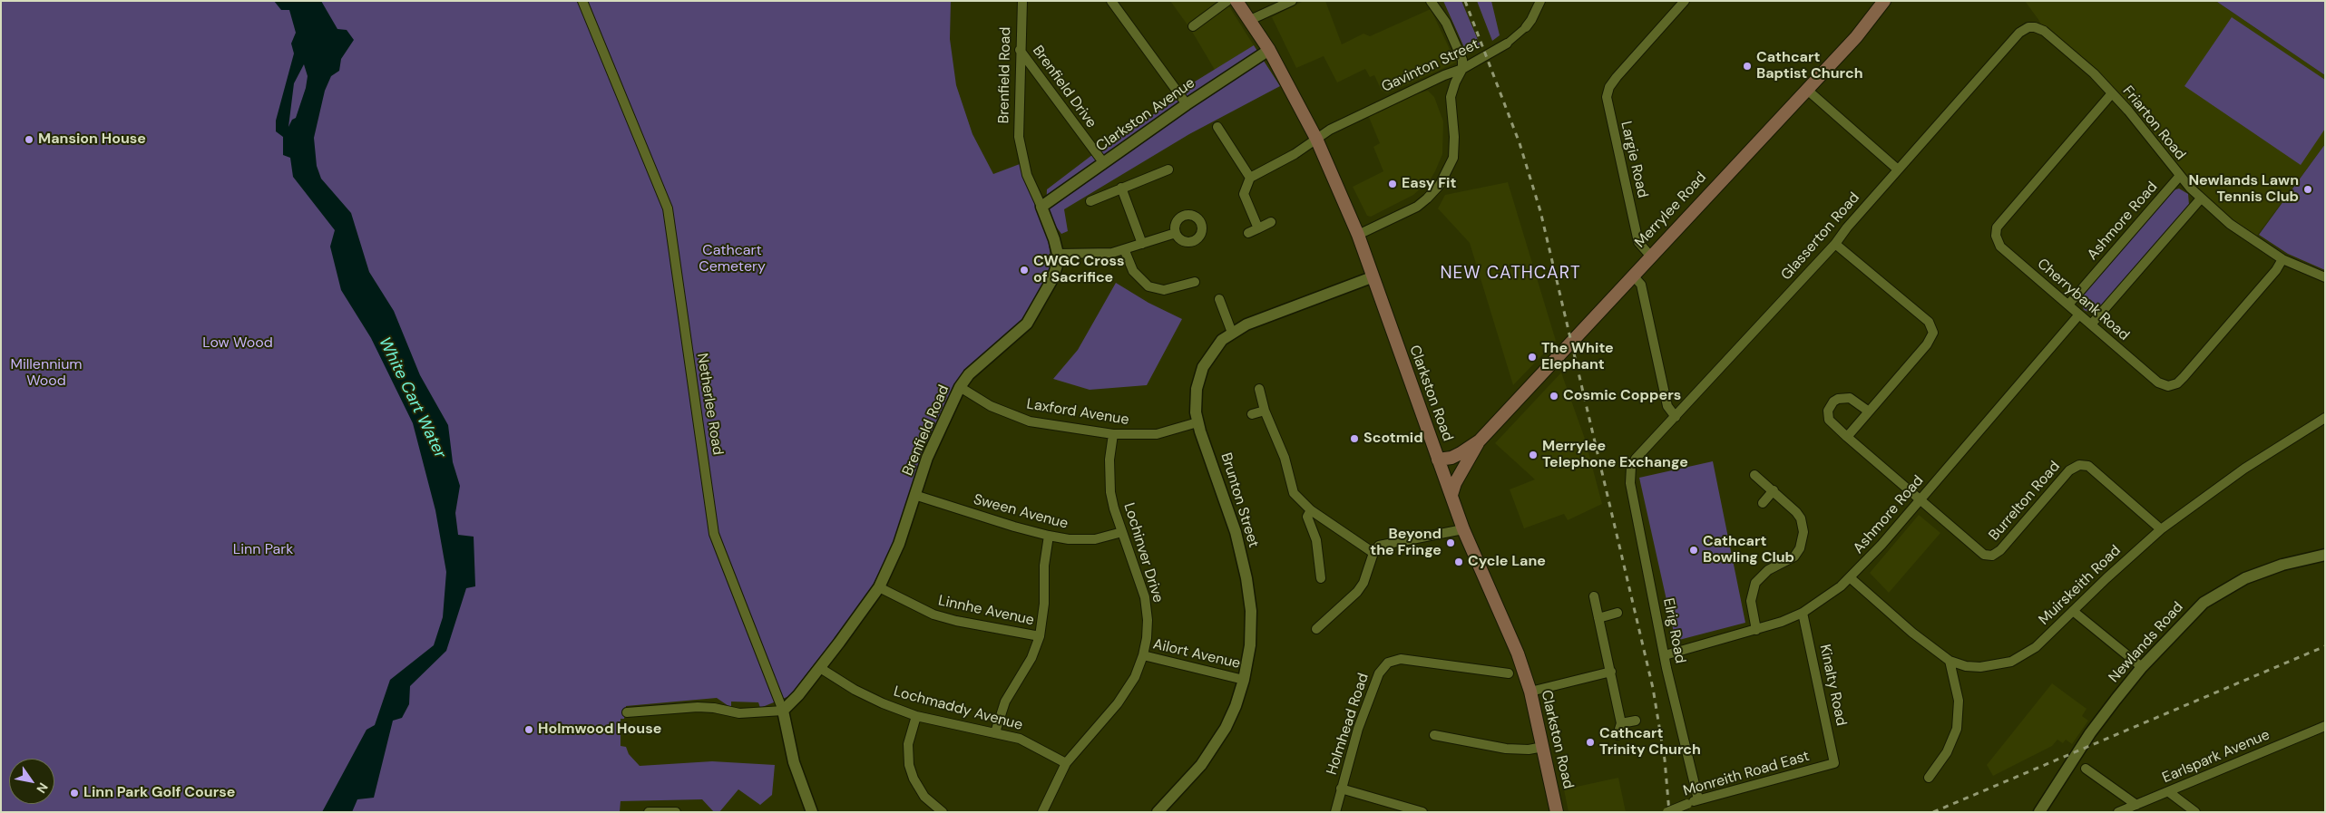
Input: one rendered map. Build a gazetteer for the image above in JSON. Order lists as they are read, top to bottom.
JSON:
{
  "streets": {
    "main road": ["Merrylee Road", "Clarkston Road"],
    "street": [
      "Gavinton Street",
      "Brenfield Road",
      "Brenfield Drive",
      "Clarkston Avenue",
      "Friarton Road",
      "Largie Road",
      "Ashmore Road",
      "Glasserton Road",
      "Cherrybank Road",
      "Netherlee Road",
      "Laxford Avenue",
      "Brunton Street",
      "Burrelton Road",
      "Sween Avenue",
      "Lochinver Drive",
      "Muirskeith Road",
      "Linnhe Avenue",
      "Elrig Road",
      "Newlands Road",
      "Ailort Avenue",
      "Kinalty Road",
      "Lochmaddy Avenue",
      "Holmhead Road",
      "Earlspark Avenue",
      "Monreith Road East"
    ]
  },
  "crossings": [
    ["Gavinton Street", "Clarkston Road"],
    ["Brenfield Road", "Brenfield Drive"],
    ["Brenfield Road", "Clarkston Avenue"],
    ["Brenfield Road", "Netherlee Road"],
    ["Brenfield Road", "Laxford Avenue"],
    ["Brenfield Road", "Sween Avenue"],
    ["Brenfield Road", "Linnhe Avenue"],
    ["Brenfield Road", "Lochmaddy Avenue"],
    ["Brenfield Drive", "Clarkston Avenue"],
    ["Clarkston Avenue", "Clarkston Road"],
    ["Friarton Road", "Ashmore Road"],
    ["Friarton Road", "Glasserton Road"],
    ["Friarton Road", "Cherrybank Road"],
    ["Largie Road", "Merrylee Road"],
    ["Merrylee Road", "Clarkston Road"],
    ["Ashmore Road", "Cherrybank Road"],
    ["Ashmore Road", "Burrelton Road"],
    ["Ashmore Road", "Muirskeith Road"],
    ["Ashmore Road", "Elrig Road"],
    ["Ashmore Road", "Kinalty Road"],
    ["Glasserton Road", "Elrig Road"],
    ["Clarkston Road", "Brunton Street"],
    ["Laxford Avenue", "Brunton Street"],
    ["Laxford Avenue", "Lochinver Drive"],
    ["Brunton Street", "Ailort Avenue"],
    ["Burrelton Road", "Muirskeith Road"],
    ["Sween Avenue", "Lochinver Drive"],
    ["Lochinver Drive", "Ailort Avenue"],
    ["Lochinver Drive", "Lochmaddy Avenue"],
    ["Elrig Road", "Monreith Road East"],
    ["Kinalty Road", "Monreith Road East"]
  ],
  "districts": ["NEW CATHCART"],
  "water": ["White Cart Water"],
  "parks": [
    "Cathcart Cemetery",
    "Low Wood",
    "Millennium Wood",
    "Linn Park"
  ],
  "places": [
    "Cathcart Baptist Church",
    "Mansion House",
    "Easy Fit",
    "Newlands Lawn Tennis Club",
    "CWGC Cross of Sacrifice",
    "The White Elephant",
    "Cosmic Coppers",
    "Scotmid",
    "Merrylee Telephone Exchange",
    "Beyond the Fringe",
    "Cathcart Bowling Club",
    "Cycle Lane",
    "Holmwood House",
    "Cathcart Trinity Church",
    "Linn Park Golf Course"
  ],
  "north": "bottom right"
}
